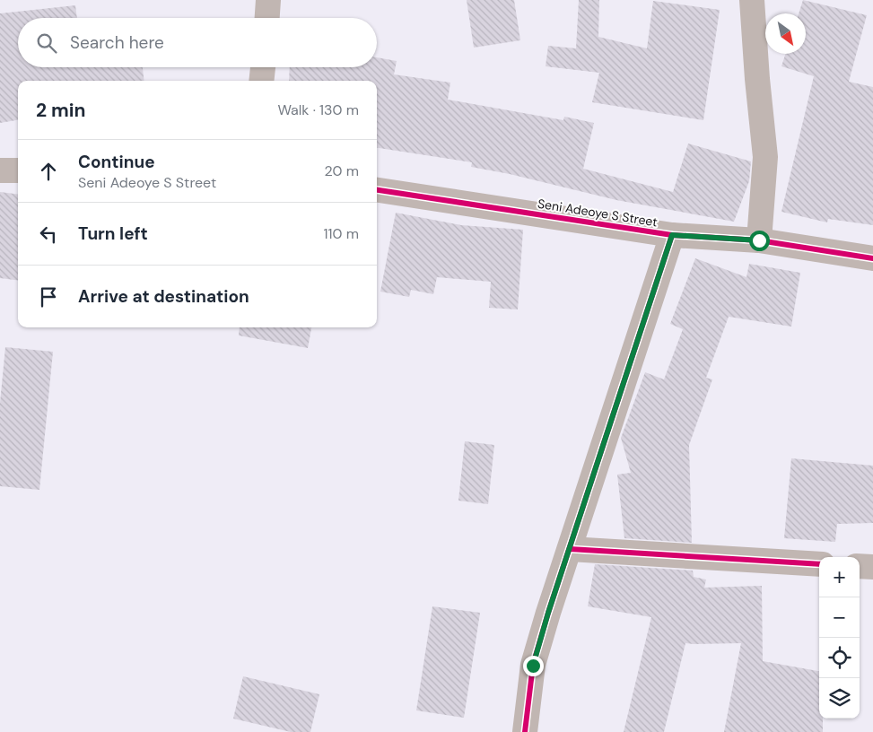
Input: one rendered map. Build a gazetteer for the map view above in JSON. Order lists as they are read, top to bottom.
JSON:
{
  "streets": {
    "street": ["Seni Adeoye S Street"]
  },
  "north": "bottom right",
  "page": {
    "search": "Search here",
    "heading": ["2 min", "Walk · 130 m"],
    "list": [
      ["Continue", "Seni Adeoye S Street", "20 m"],
      ["Turn left", "110 m"],
      "Arrive at destination"
    ],
    "map_buttons": ["+", "−"]
  }
}
